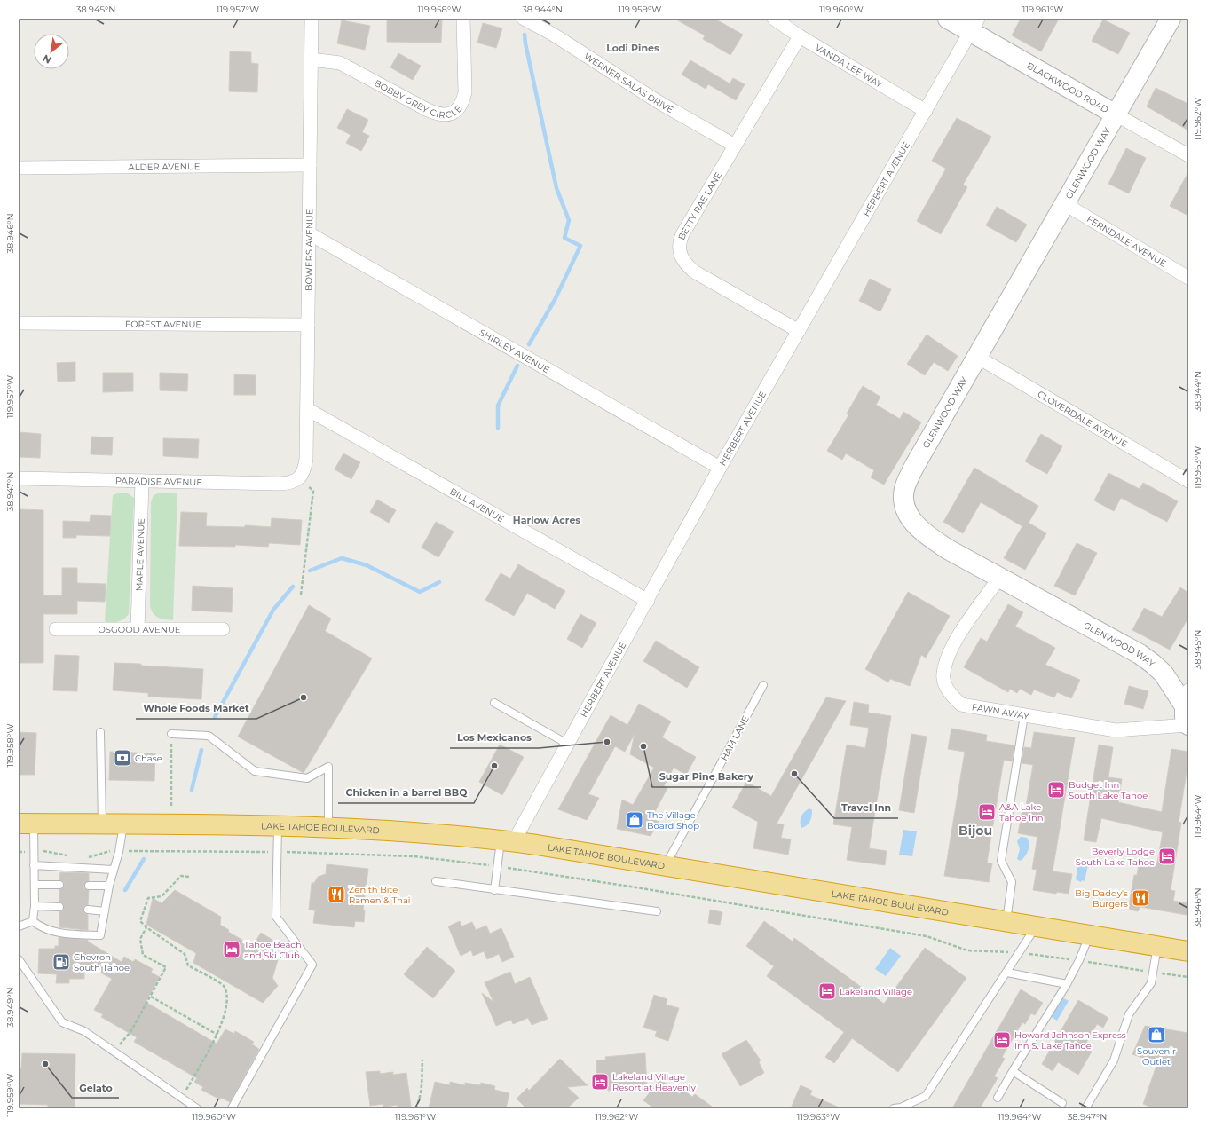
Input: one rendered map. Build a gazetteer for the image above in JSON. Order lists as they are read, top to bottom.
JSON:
{
  "streets": {
    "highway": ["LAKE TAHOE BOULEVARD"],
    "street": [
      "VANDA LEE WAY",
      "WERNER SALAS DRIVE",
      "BLACKWOOD ROAD",
      "BOBBY GREY CIRCLE",
      "GLENWOOD WAY",
      "ALDER AVENUE",
      "HERBERT AVENUE",
      "BETTY RAE LANE",
      "FERNDALE AVENUE",
      "BOWERS AVENUE",
      "FOREST AVENUE",
      "SHIRLEY AVENUE",
      "CLOVERDALE AVENUE",
      "PARADISE AVENUE",
      "BILL AVENUE",
      "MAPLE AVENUE",
      "OSGOOD AVENUE",
      "FAWN AWAY"
    ],
    "lane": ["HAM LANE"]
  },
  "crossings": [
    ["VANDA LEE WAY", "HERBERT AVENUE"],
    ["VANDA LEE WAY", "BETTY RAE LANE"],
    ["WERNER SALAS DRIVE", "BETTY RAE LANE"],
    ["BLACKWOOD ROAD", "GLENWOOD WAY"],
    ["BLACKWOOD ROAD", "HERBERT AVENUE"],
    ["BOBBY GREY CIRCLE", "BOWERS AVENUE"],
    ["GLENWOOD WAY", "FERNDALE AVENUE"],
    ["GLENWOOD WAY", "CLOVERDALE AVENUE"],
    ["GLENWOOD WAY", "FAWN AWAY"],
    ["ALDER AVENUE", "BOWERS AVENUE"],
    ["HERBERT AVENUE", "BETTY RAE LANE"],
    ["HERBERT AVENUE", "SHIRLEY AVENUE"],
    ["HERBERT AVENUE", "BILL AVENUE"],
    ["HERBERT AVENUE", "LAKE TAHOE BOULEVARD"],
    ["BOWERS AVENUE", "FOREST AVENUE"],
    ["BOWERS AVENUE", "SHIRLEY AVENUE"],
    ["BOWERS AVENUE", "PARADISE AVENUE"],
    ["BOWERS AVENUE", "BILL AVENUE"],
    ["PARADISE AVENUE", "MAPLE AVENUE"],
    ["MAPLE AVENUE", "OSGOOD AVENUE"],
    ["HAM LANE", "LAKE TAHOE BOULEVARD"]
  ],
  "districts": ["Lodi Pines", "Harlow Acres", "Bijou"],
  "places": {
    "other": [
      "Whole Foods Market",
      "Los Mexicanos",
      "Sugar Pine Bakery",
      "Chicken in a barrel BBQ",
      "Travel Inn",
      "Gelato"
    ],
    "bank": ["Chase"],
    "hotel": [
      "Budget Inn South Lake Tahoe",
      "A&A Lake Tahoe Inn",
      "Beverly Lodge South Lake Tahoe",
      "Tahoe Beach and Ski Club",
      "Lakeland Village",
      "Howard Johnson Express Inn S. Lake Tahoe",
      "Lakeland Village Resort at Heavenly"
    ],
    "shop": ["The Village Board Shop", "Souvenir Outlet"],
    "restaurant": ["Zenith Bite Ramen & Thai", "Big Daddy's Burgers"],
    "fuel station": ["Chevron South Tahoe"]
  },
  "north": "bottom left",
  "coordinates": [
    "38.945°N",
    "119.957°W",
    "119.958°W",
    "38.944°N",
    "119.959°W",
    "119.960°W",
    "119.961°W",
    "119.962°W",
    "38.946°N",
    "119.963°W",
    "38.947°N",
    "119.964°W",
    "38.949°N"
  ]
}
